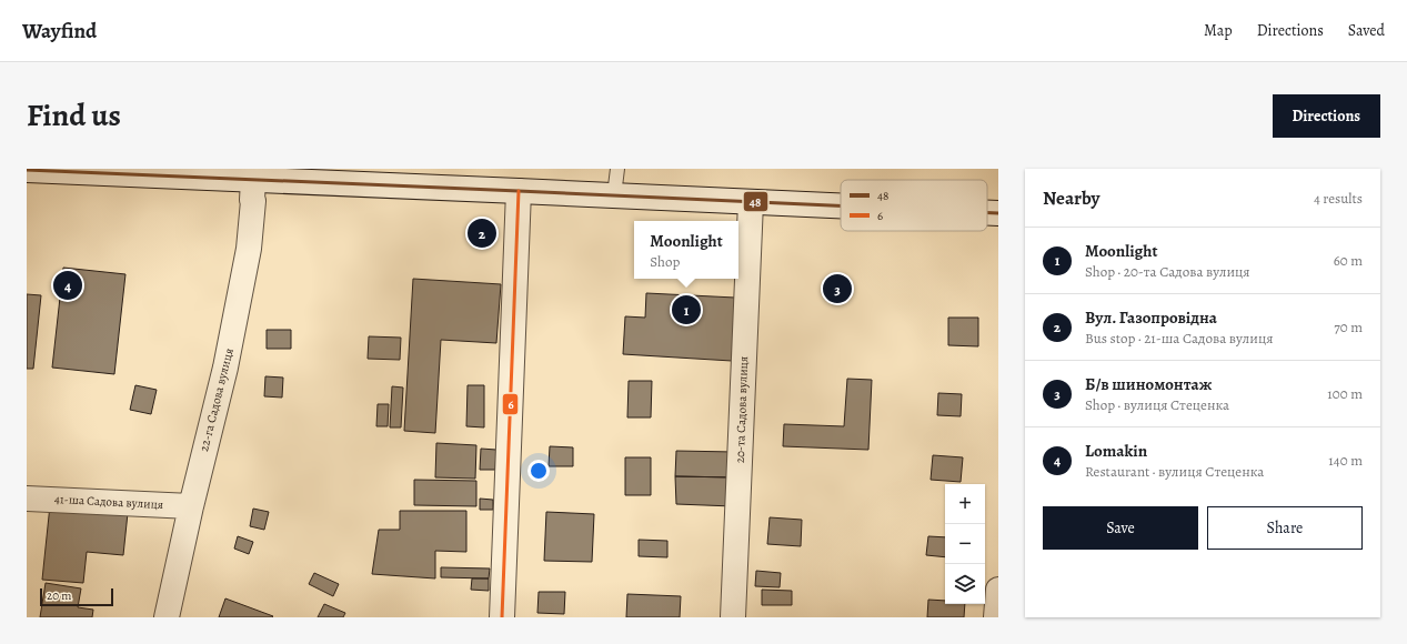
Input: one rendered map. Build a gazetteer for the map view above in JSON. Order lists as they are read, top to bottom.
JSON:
{
  "streets": {
    "street": ["22-га Садова вулиця", "20-та Садова вулиця", "41-ша Садова вулиця"]
  },
  "crossings": [
    ["22-га Садова вулиця", "41-ша Садова вулиця"]
  ],
  "lines": ["transit line 48", "transit line 6"],
  "legend": ["48", "6"],
  "scale_bar": "20 m",
  "page": {
    "header": "Wayfind",
    "nav": ["Map", "Directions", "Saved"],
    "title": "Find us",
    "buttons": [
      "Directions",
      ["Save", "Share"]
    ],
    "heading": ["Nearby", "4 results"],
    "pins": [
      "2",
      "4",
      "3",
      "1"
    ],
    "popup": ["Moonlight", "Shop"],
    "list": [
      {
        "mark": "1",
        "name": "Moonlight",
        "note": "Shop · 20-та Садова вулиця",
        "value": "60 m"
      },
      {
        "mark": "2",
        "name": "Вул. Газопровідна",
        "note": "Bus stop · 21-ша Садова вулиця",
        "value": "70 m"
      },
      {
        "mark": "3",
        "name": "Б/в шиномонтаж",
        "note": "Shop · вулиця Стеценка",
        "value": "100 m"
      },
      {
        "mark": "4",
        "name": "Lomakin",
        "note": "Restaurant · вулиця Стеценка",
        "value": "140 m"
      }
    ],
    "map_buttons": ["+", "−"],
    "scale": "20 m"
  }
}
